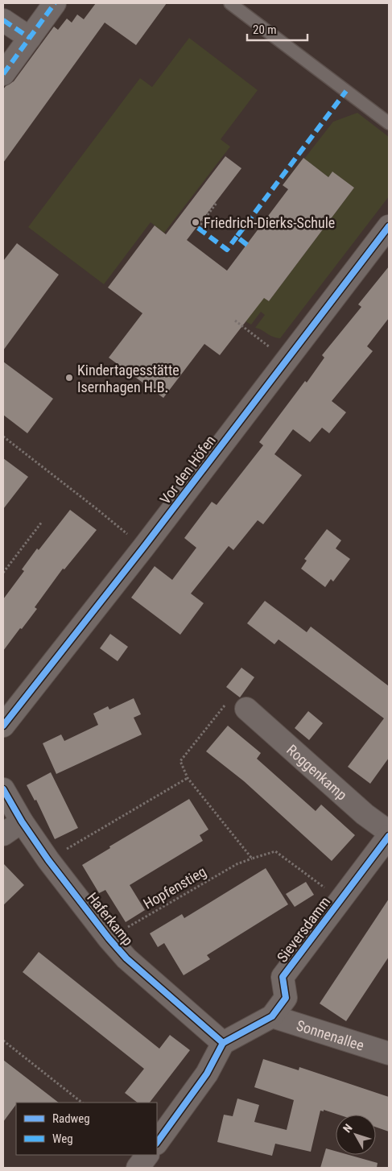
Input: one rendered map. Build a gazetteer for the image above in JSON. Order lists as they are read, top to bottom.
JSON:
{
  "streets": {
    "street": [
      "Vor den Höfen",
      "Roggenkamp",
      "Haferkamp",
      "Sieversdamm",
      "Sonnenallee"
    ],
    "path": ["Hopfenstieg"]
  },
  "crossings": [
    ["Hopfenstieg", "Haferkamp"],
    ["Hopfenstieg", "Sieversdamm"],
    ["Haferkamp", "Sieversdamm"],
    ["Sieversdamm", "Sonnenallee"]
  ],
  "places": ["Friedrich-Dierks-Schule", "Kindertagesstätte Isernhagen H.B."],
  "legend": ["Radweg", "Weg"],
  "scale_bar": "20 m",
  "north": "top left"
}
